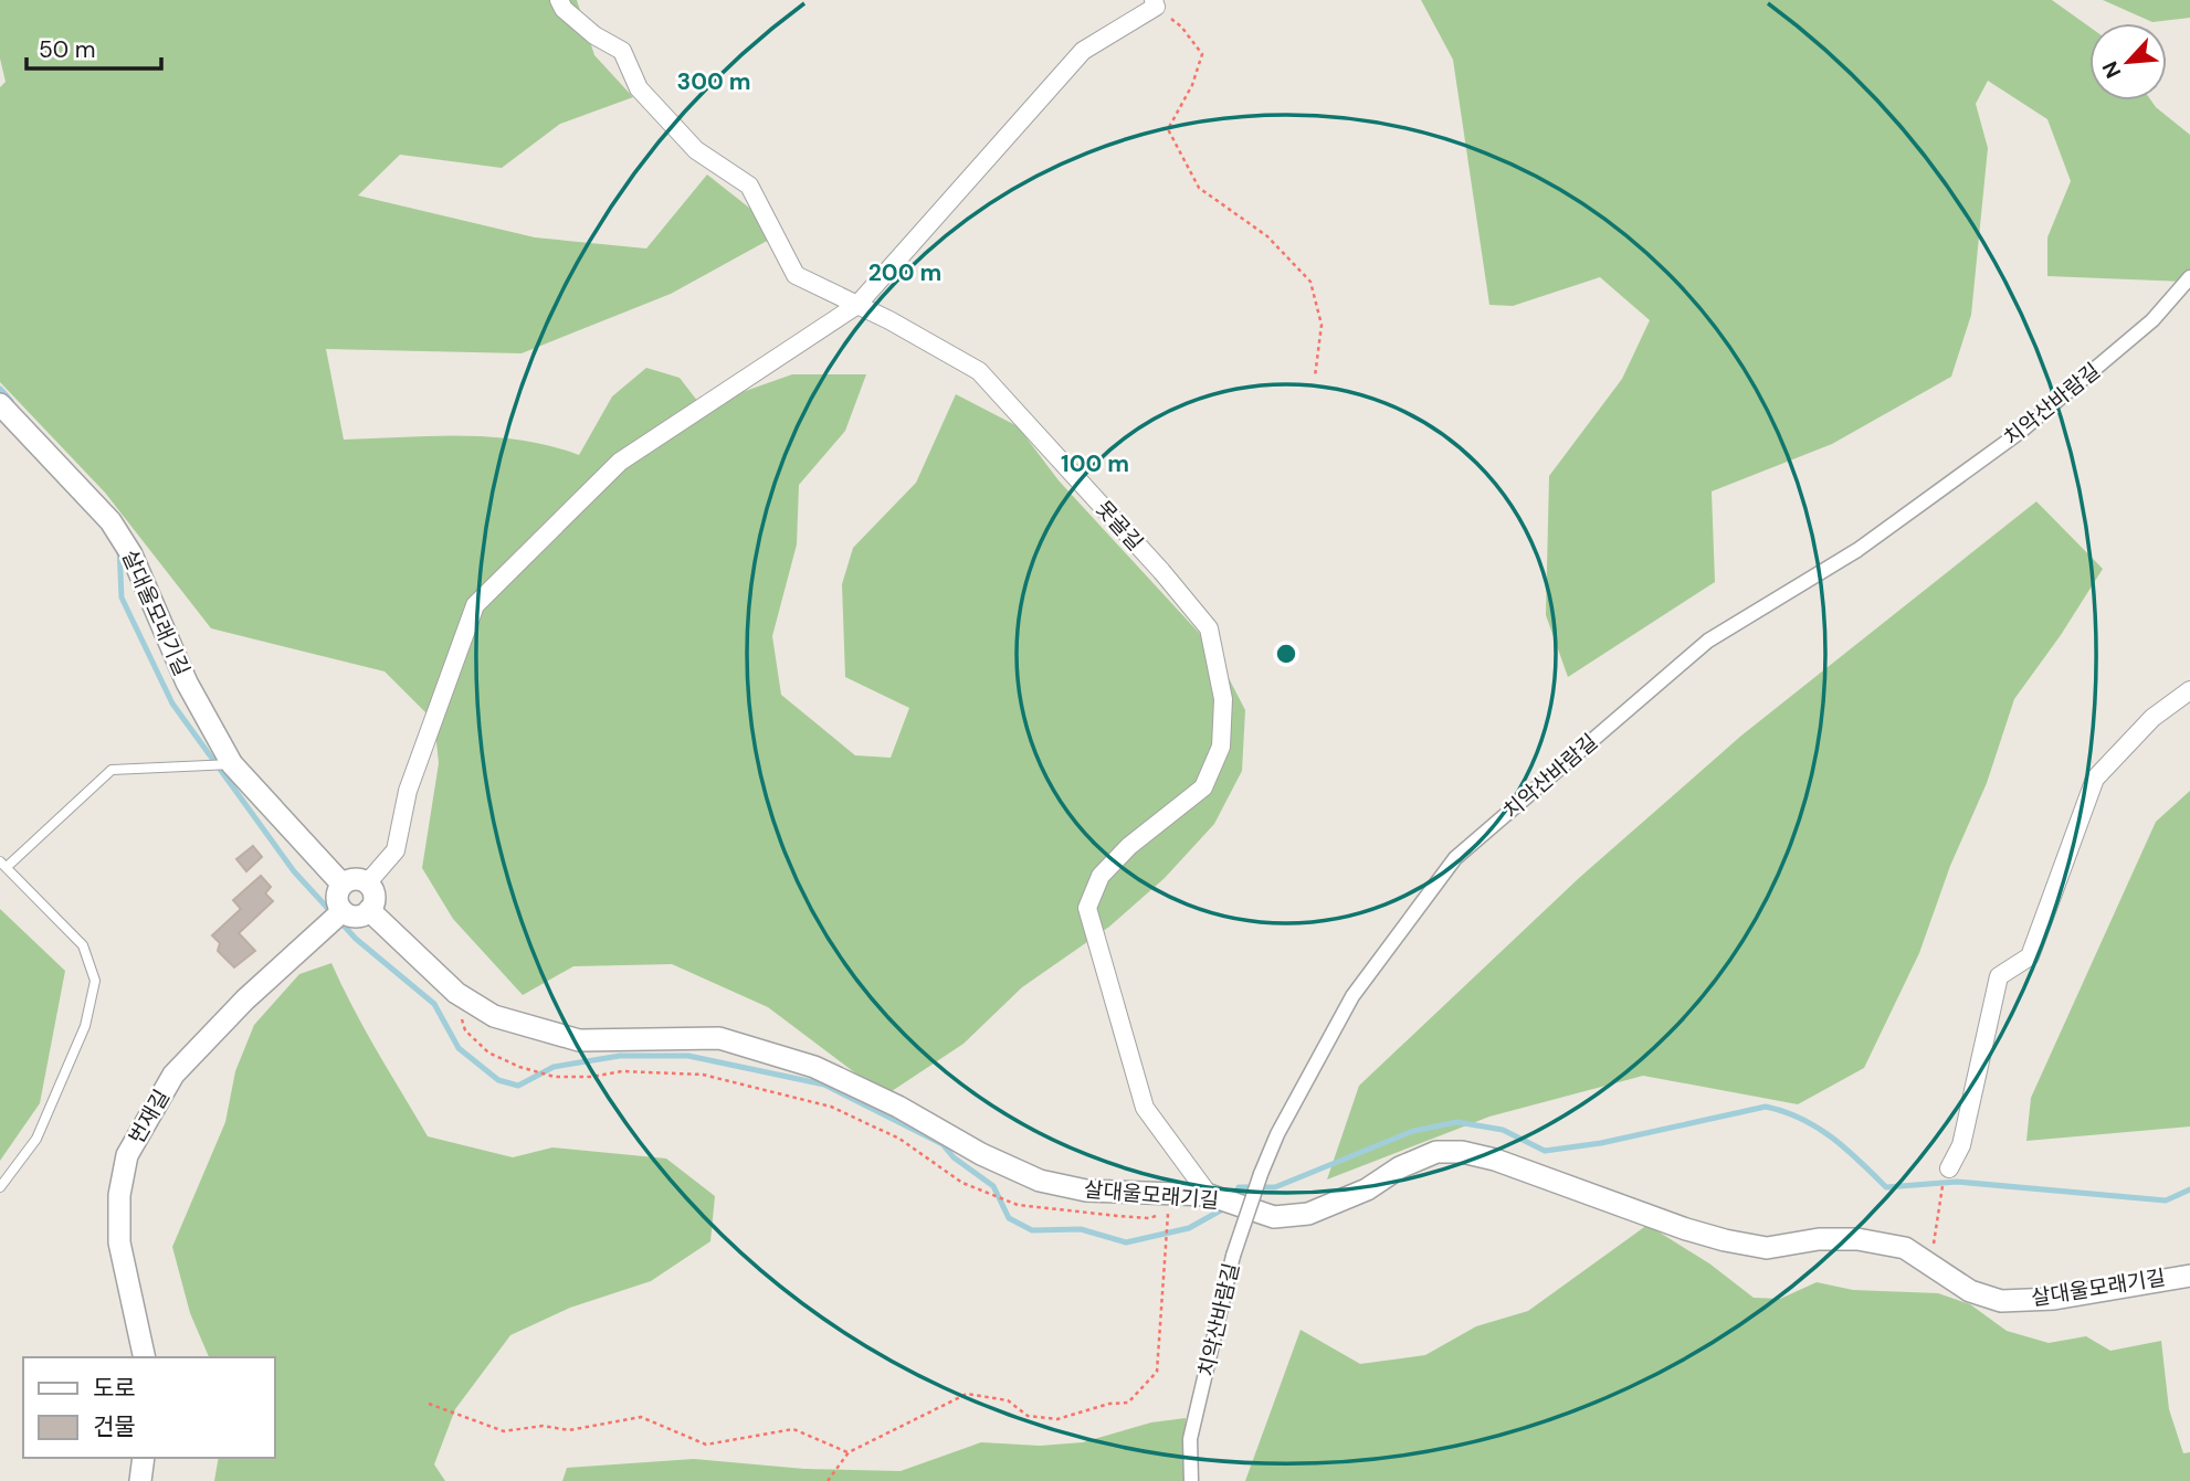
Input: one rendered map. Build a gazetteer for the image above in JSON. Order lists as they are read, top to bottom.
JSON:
{
  "streets": {
    "street": [
      "치악산바람길",
      "못골길",
      "살대울모래기길",
      "번재길"
    ]
  },
  "crossings": [
    ["못골길", "살대울모래기길"],
    ["살대울모래기길", "번재길"]
  ],
  "legend": ["도로", "건물"],
  "scale_bar": "50 m",
  "north": "bottom left",
  "rings": ["300 m", "200 m", "100 m"]
}
